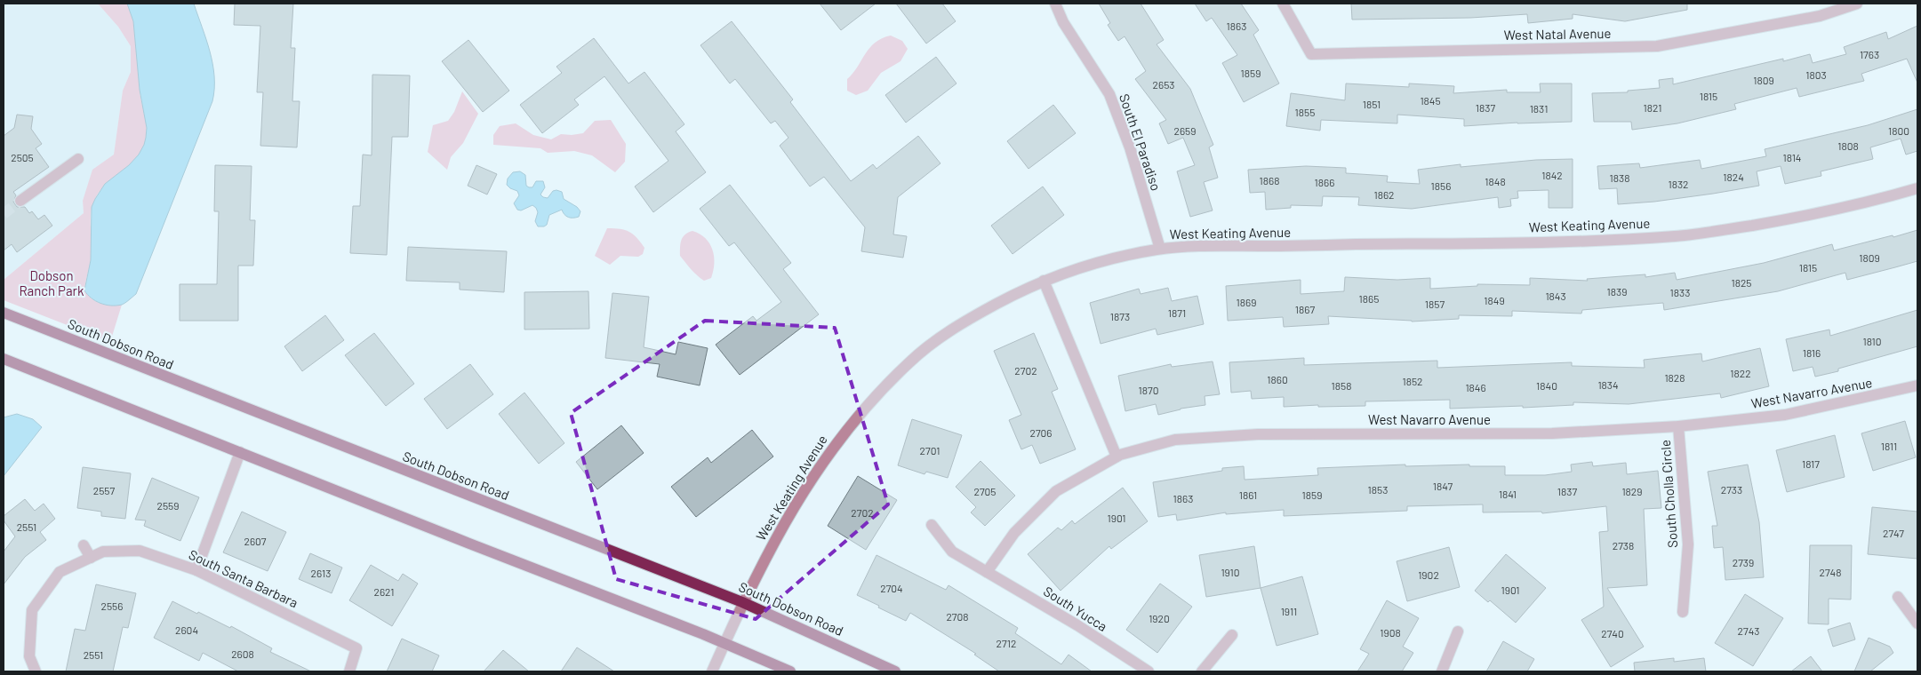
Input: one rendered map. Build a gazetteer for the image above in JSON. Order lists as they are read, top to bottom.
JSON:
{
  "streets": {
    "main road": ["South Dobson Road"],
    "street": [
      "West Natal Avenue",
      "South El Paradiso",
      "West Keating Avenue",
      "West Navarro Avenue",
      "South Cholla Circle",
      "South Santa Barbara",
      "South Yucca"
    ]
  },
  "crossings": [
    ["South El Paradiso", "West Keating Avenue"],
    ["West Keating Avenue", "South Dobson Road"],
    ["West Navarro Avenue", "South Cholla Circle"],
    ["West Navarro Avenue", "South Yucca"]
  ],
  "parks": ["Dobson Ranch Park"],
  "house_numbers": [
    "1863",
    "1763",
    "1859",
    "1803",
    "1809",
    "2653",
    "1815",
    "1845",
    "1851",
    "1837",
    "1821",
    "1831",
    "1855",
    "2659",
    "1800",
    "1808",
    "2505",
    "1814",
    "1842",
    "1824",
    "1838",
    "1868",
    "1848",
    "1866",
    "1832",
    "1856",
    "1862",
    "1809",
    "1815",
    "1825",
    "1839",
    "1833",
    "1843",
    "1865",
    "1849",
    "1869",
    "1857",
    "1867",
    "1871",
    "1873",
    "1810",
    "1816",
    "2702",
    "1822",
    "1828",
    "1860",
    "1852",
    "1834",
    "1858",
    "1840",
    "1846",
    "1870",
    "2706",
    "1811",
    "2701",
    "1817",
    "1847",
    "1853",
    "2733",
    "2557",
    "2705",
    "1837",
    "1829",
    "1841",
    "1861",
    "1859",
    "1863",
    "2559",
    "2702",
    "1901",
    "2551",
    "2747",
    "2607",
    "2738",
    "2739",
    "1910",
    "2748",
    "2613",
    "1902",
    "2704",
    "1901",
    "2621",
    "2556",
    "1911",
    "2708",
    "1920",
    "2604",
    "2743",
    "1908",
    "2740",
    "2712",
    "2608",
    "2551"
  ]
}
